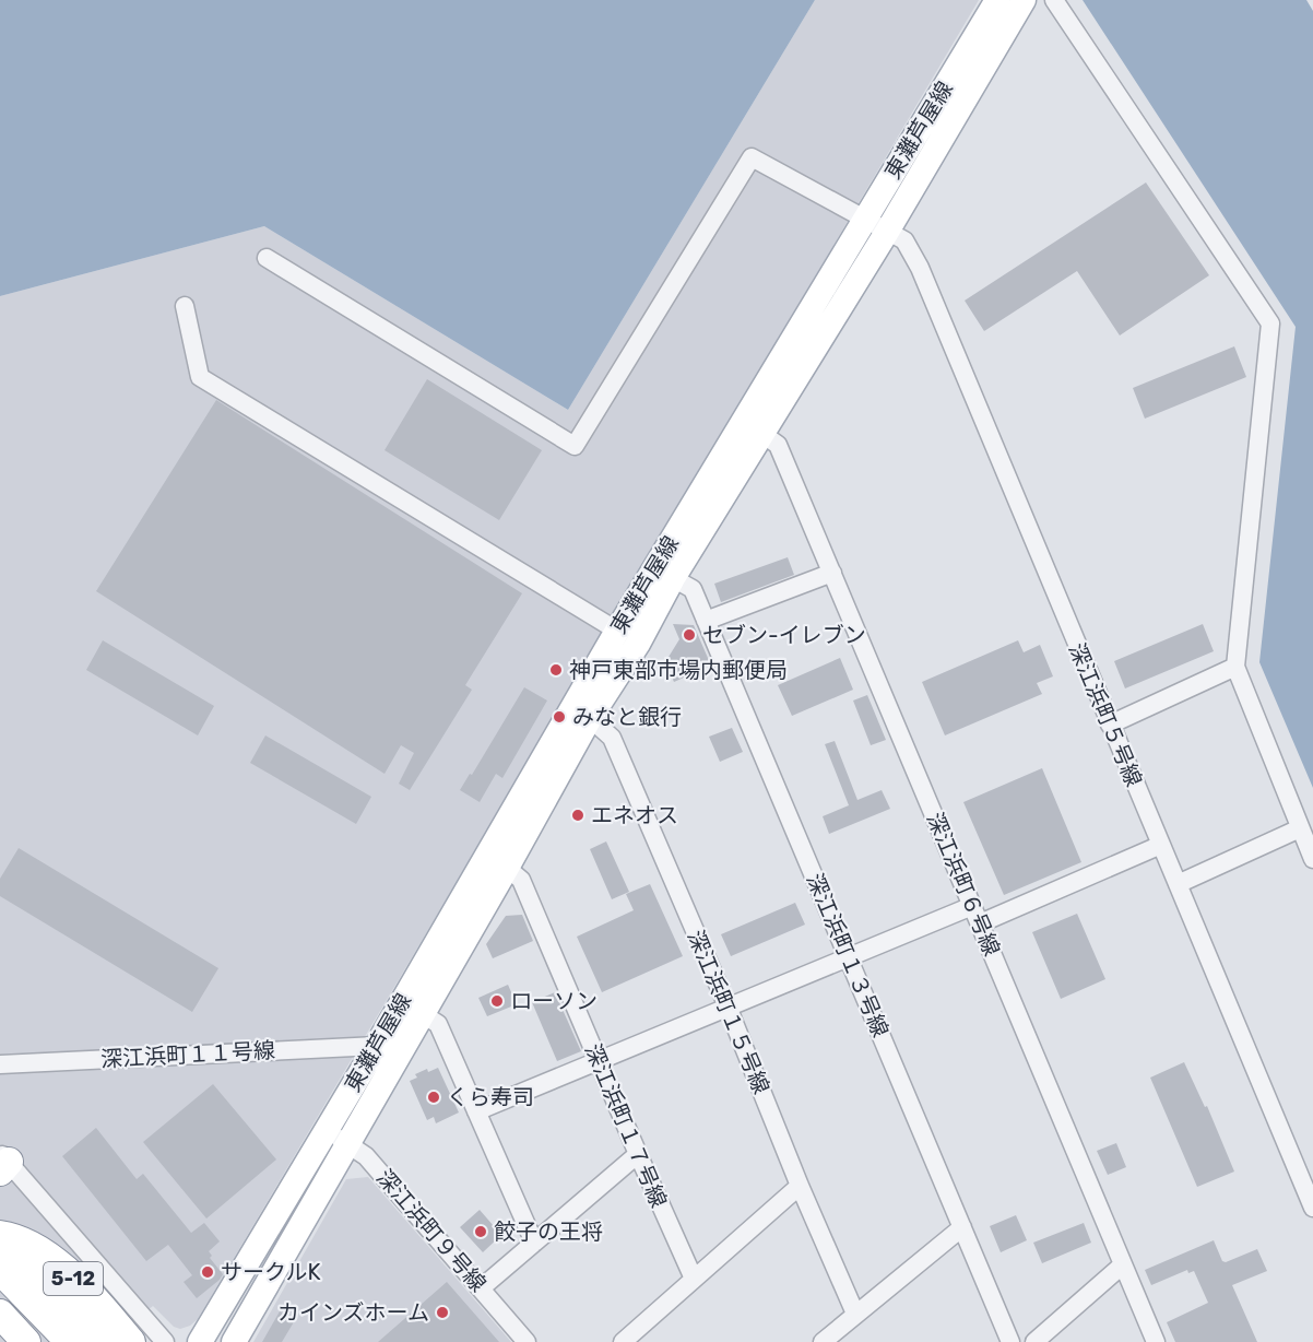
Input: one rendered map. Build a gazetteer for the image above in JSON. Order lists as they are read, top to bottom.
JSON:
{
  "streets": {
    "highway": ["5-12"],
    "main road": ["東灘芦屋線"],
    "street": [
      "深江浜町５号線",
      "深江浜町６号線",
      "深江浜町１３号線",
      "深江浜町１５号線",
      "深江浜町１１号線",
      "深江浜町１７号線",
      "深江浜町９号線"
    ]
  },
  "crossings": [
    ["東灘芦屋線", "深江浜町５号線"],
    ["東灘芦屋線", "深江浜町６号線"],
    ["東灘芦屋線", "深江浜町１３号線"],
    ["東灘芦屋線", "深江浜町１５号線"],
    ["東灘芦屋線", "深江浜町１１号線"],
    ["東灘芦屋線", "深江浜町１７号線"],
    ["東灘芦屋線", "深江浜町９号線"]
  ],
  "places": [
    "セブン-イレブン",
    "神戸東部市場内郵便局",
    "みなと銀行",
    "エネオス",
    "ローソン",
    "くら寿司",
    "餃子の王将",
    "サークルK",
    "カインズホーム"
  ]
}
